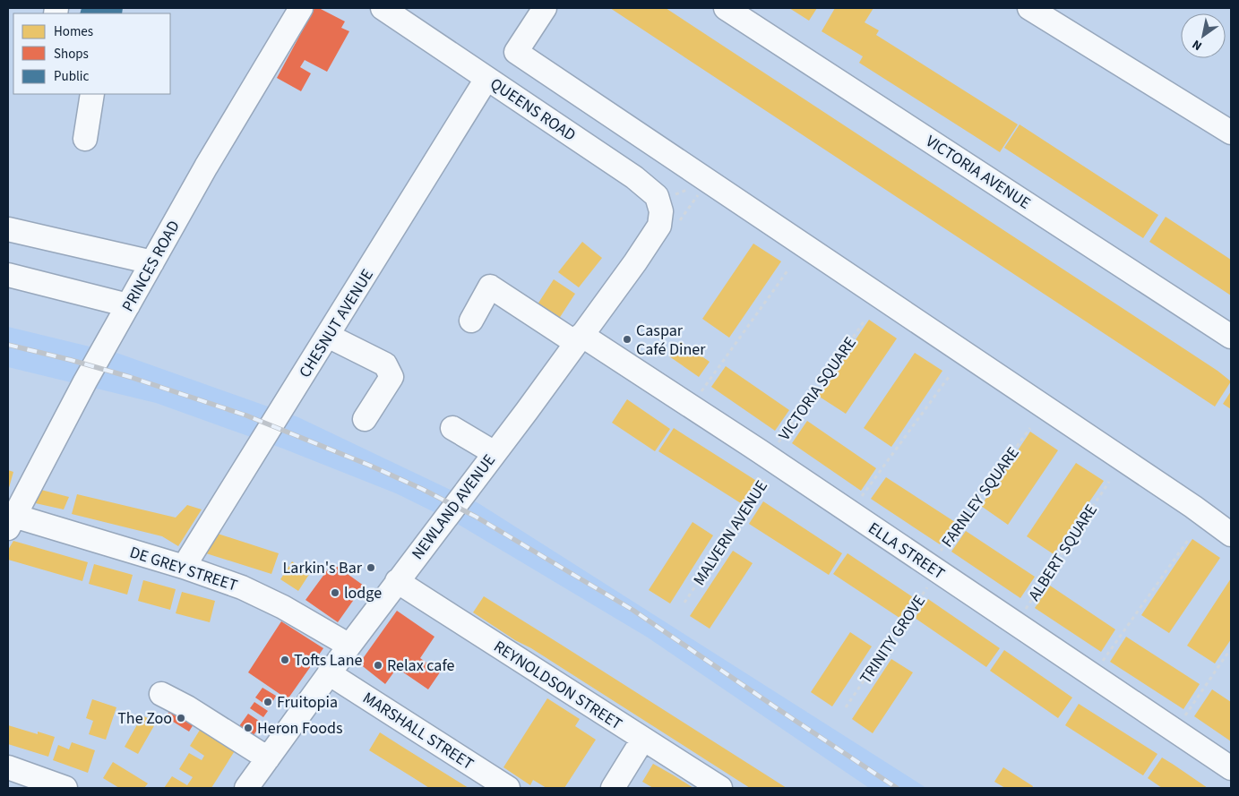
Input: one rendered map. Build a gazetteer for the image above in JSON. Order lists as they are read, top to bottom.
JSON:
{
  "streets": {
    "street": [
      "QUEENS ROAD",
      "VICTORIA AVENUE",
      "PRINCES ROAD",
      "CHESNUT AVENUE",
      "NEWLAND AVENUE",
      "ELLA STREET",
      "DE GREY STREET",
      "REYNOLDSON STREET",
      "MARSHALL STREET"
    ],
    "path": [
      "VICTORIA SQUARE",
      "FARNLEY SQUARE",
      "MALVERN AVENUE",
      "ALBERT SQUARE",
      "TRINITY GROVE"
    ]
  },
  "crossings": [
    ["QUEENS ROAD", "CHESNUT AVENUE"],
    ["QUEENS ROAD", "NEWLAND AVENUE"],
    ["PRINCES ROAD", "DE GREY STREET"],
    ["CHESNUT AVENUE", "DE GREY STREET"],
    ["VICTORIA SQUARE", "MALVERN AVENUE"],
    ["VICTORIA SQUARE", "ELLA STREET"],
    ["FARNLEY SQUARE", "ELLA STREET"],
    ["FARNLEY SQUARE", "TRINITY GROVE"],
    ["NEWLAND AVENUE", "ELLA STREET"],
    ["NEWLAND AVENUE", "DE GREY STREET"],
    ["NEWLAND AVENUE", "REYNOLDSON STREET"],
    ["NEWLAND AVENUE", "MARSHALL STREET"],
    ["MALVERN AVENUE", "ELLA STREET"],
    ["ELLA STREET", "ALBERT SQUARE"],
    ["ELLA STREET", "TRINITY GROVE"]
  ],
  "places": [
    "Caspar Café Diner",
    "Larkin's Bar",
    "lodge",
    "Tofts Lane",
    "Relax cafe",
    "Fruitopia",
    "The Zoo",
    "Heron Foods"
  ],
  "legend": ["Homes", "Shops", "Public"],
  "north": "bottom left"
}
